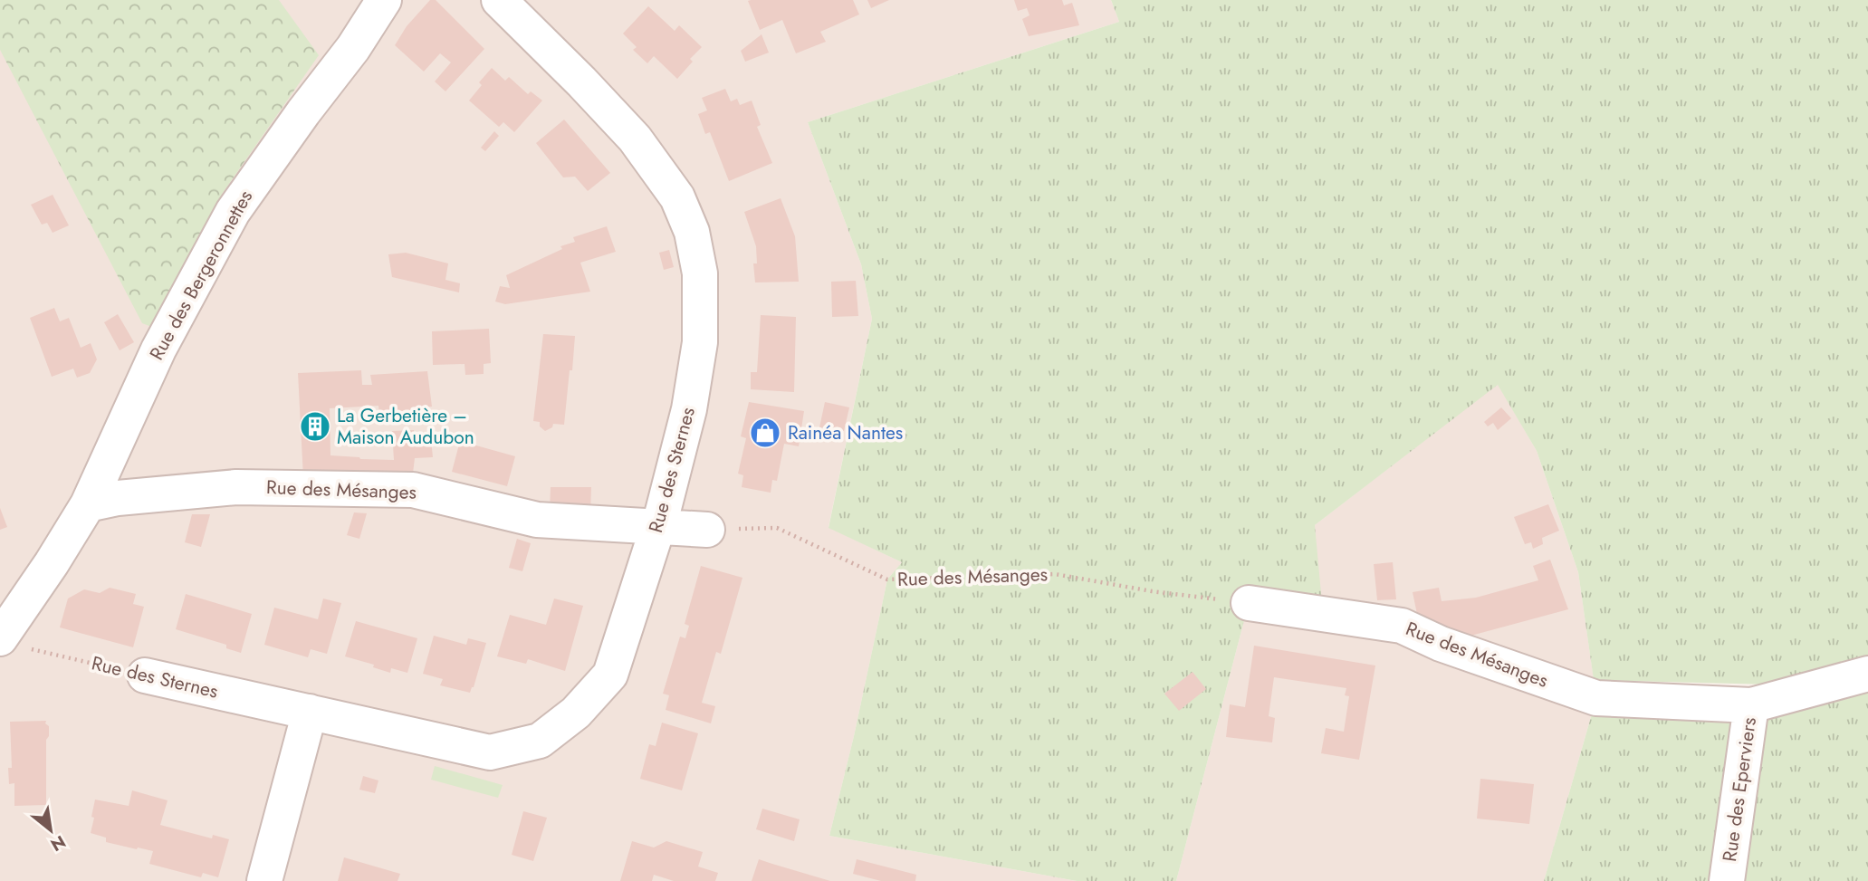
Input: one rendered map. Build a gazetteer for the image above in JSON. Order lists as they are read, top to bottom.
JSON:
{
  "streets": {
    "street": [
      "Rue des Bergeronnettes",
      "Rue des Sternes",
      "Rue des Mésanges",
      "Rue des Eperviers"
    ]
  },
  "crossings": [
    ["Rue des Bergeronnettes", "Rue des Mésanges"],
    ["Rue des Sternes", "Rue des Mésanges"],
    ["Rue des Mésanges", "Rue des Eperviers"]
  ],
  "places": {
    "building": ["La Gerbetière – Maison Audubon"],
    "shop": ["Rainéa Nantes"]
  },
  "north": "bottom right"
}
